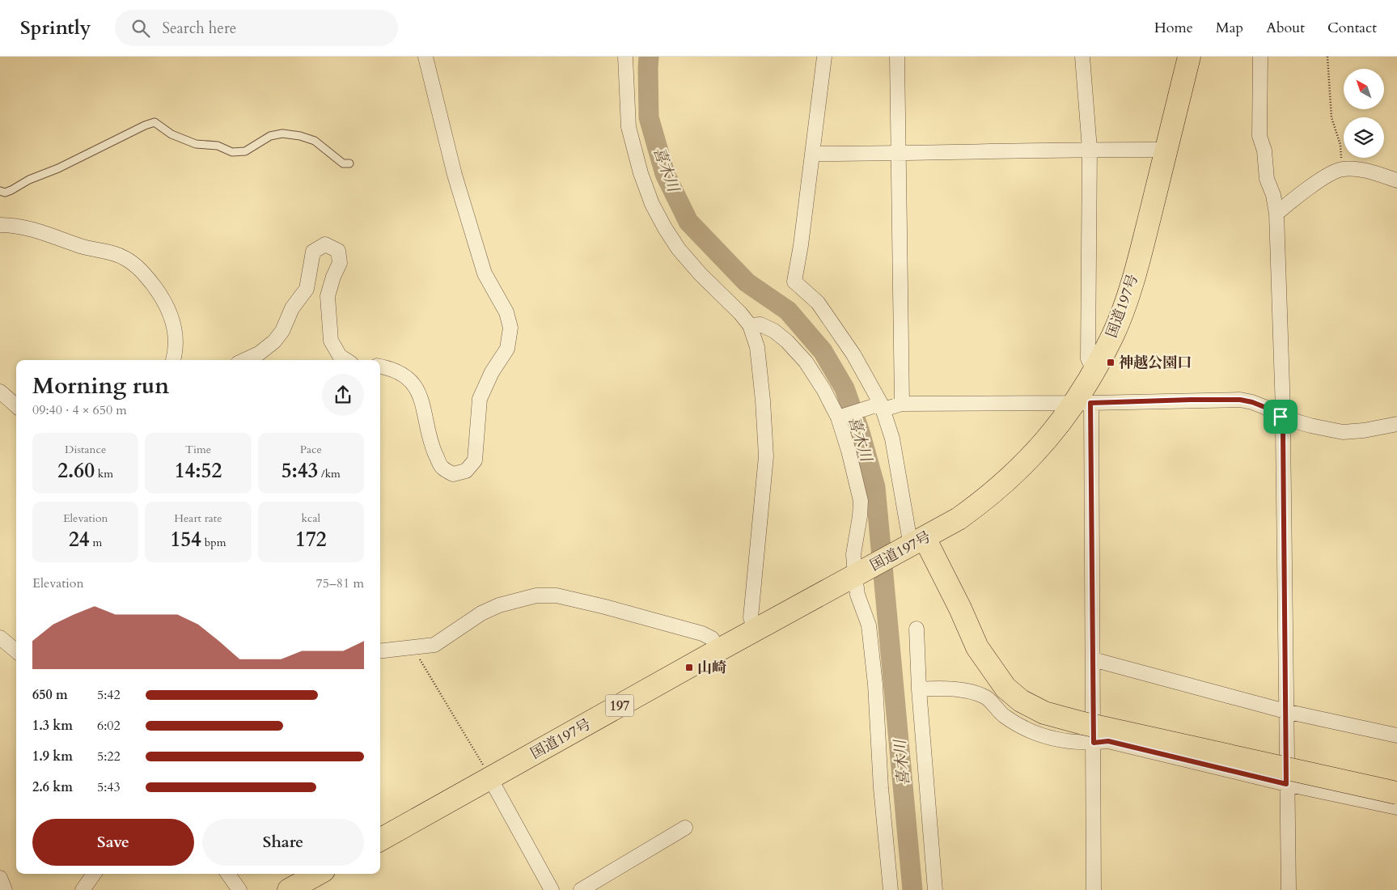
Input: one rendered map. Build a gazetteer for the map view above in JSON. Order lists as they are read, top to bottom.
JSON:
{
  "streets": {
    "highway": ["国道197号", "197"]
  },
  "water": ["喜木川"],
  "places": {
    "transit": ["神越公園口", "山崎"]
  },
  "north": "top left",
  "page": {
    "header": "Sprintly",
    "search": "Search here",
    "nav": [
      "Home",
      "Map",
      "About",
      "Contact"
    ],
    "heading": ["Morning run", "09:40 · 4 × 650 m"],
    "stats": [
      ["Distance", "2.60 km"],
      ["Time", "14:52"],
      ["Pace", "5:43 /km"],
      ["Elevation", "24 m"],
      ["Heart rate", "154 bpm"],
      ["kcal", "172"]
    ],
    "chart": ["Elevation", "75–81 m"],
    "list": [
      {
        "name": "650 m",
        "note": "5:42"
      },
      {
        "name": "1.3 km",
        "note": "6:02"
      },
      {
        "name": "1.9 km",
        "note": "5:22"
      },
      {
        "name": "2.6 km",
        "note": "5:43"
      }
    ],
    "buttons": ["Save", "Share"]
  }
}
